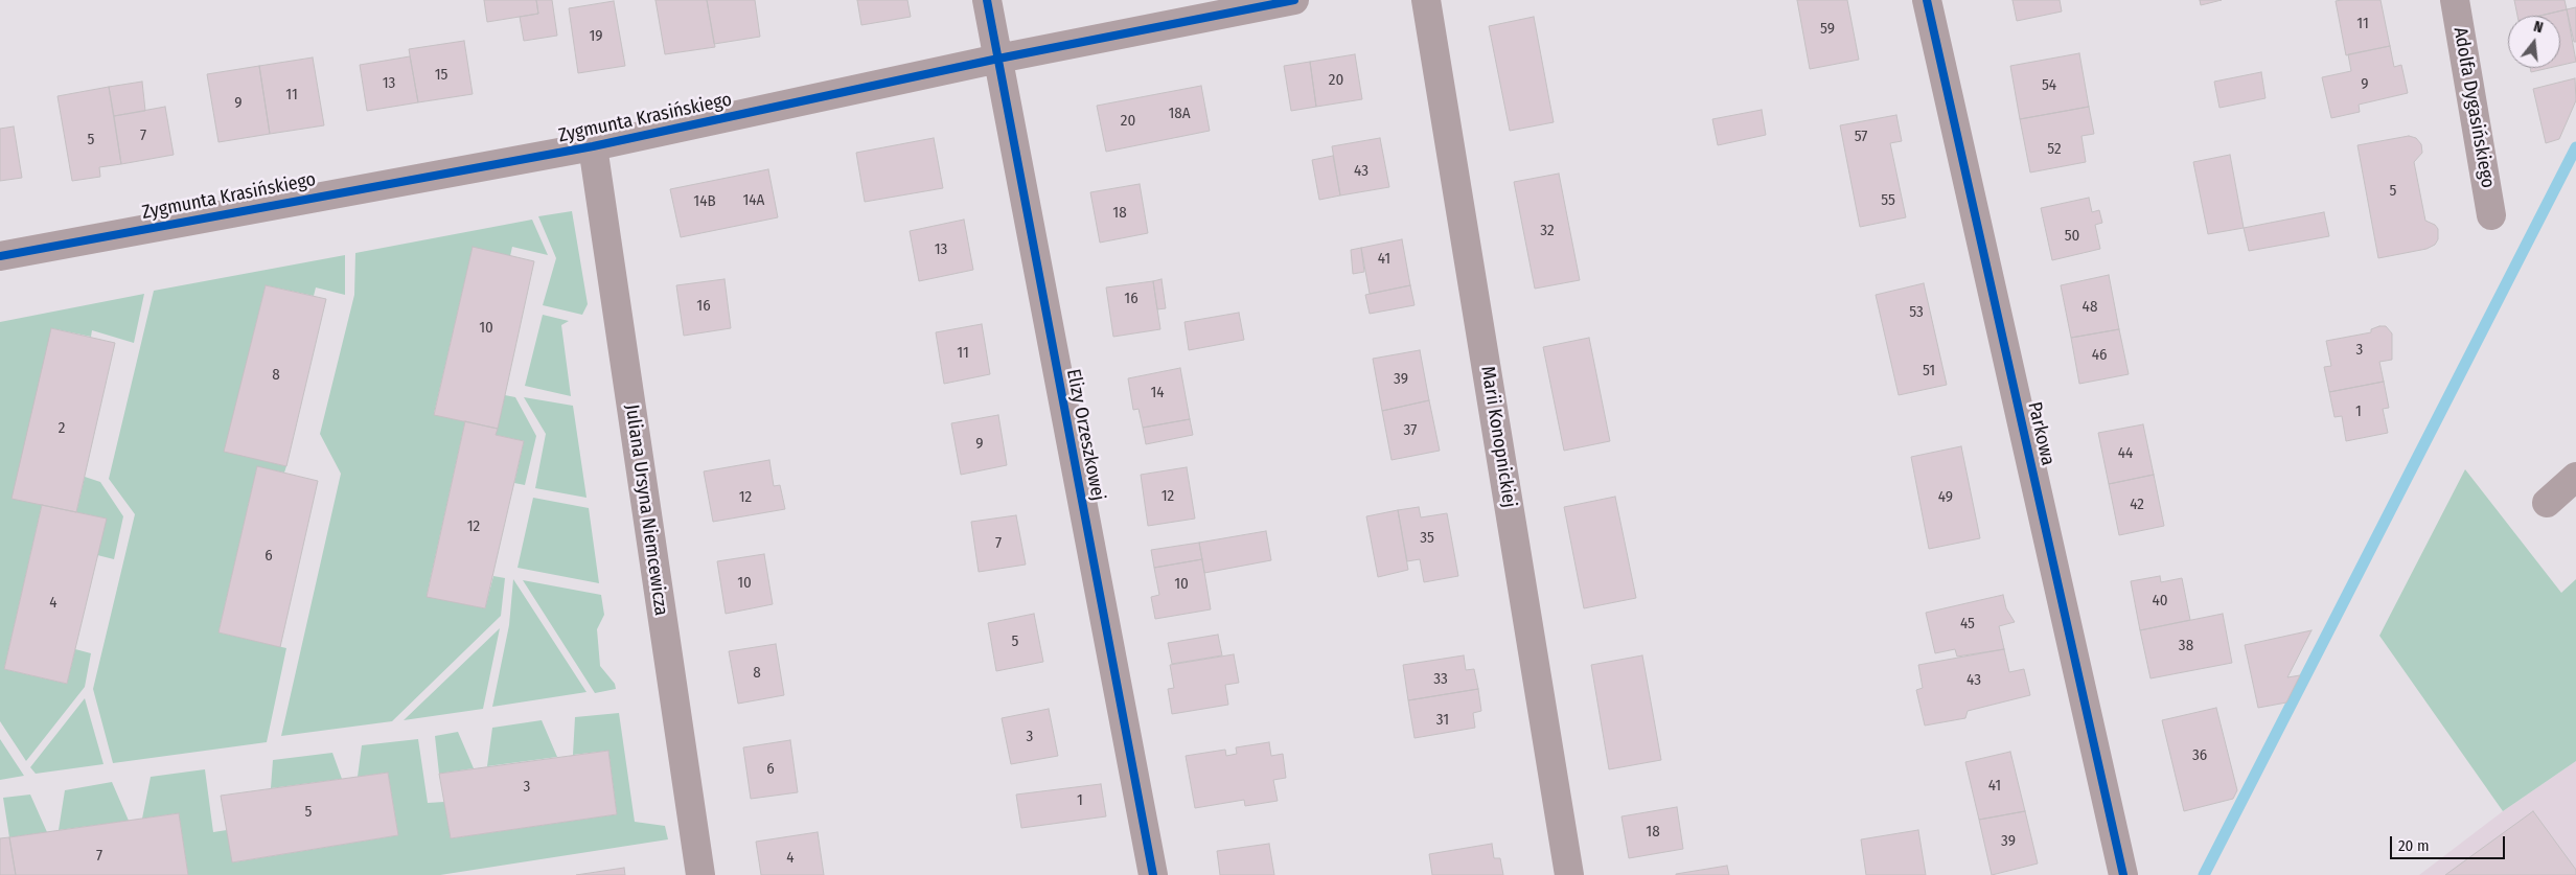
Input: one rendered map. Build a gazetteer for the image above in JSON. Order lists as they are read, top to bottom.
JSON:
{
  "streets": {
    "street": [
      "Adolfa Dygasińskiego",
      "Zygmunta Krasińskiego",
      "Parkowa",
      "Elizy Orzeszkowej",
      "Marii Konopnickiej",
      "Juliana Ursyna Niemcewicza"
    ]
  },
  "crossings": [
    ["Zygmunta Krasińskiego", "Elizy Orzeszkowej"],
    ["Zygmunta Krasińskiego", "Juliana Ursyna Niemcewicza"]
  ],
  "house_numbers": [
    "11",
    "59",
    "19",
    "15",
    "20",
    "13",
    "9",
    "54",
    "11",
    "9",
    "18A",
    "20",
    "7",
    "57",
    "5",
    "52",
    "43",
    "5",
    "14A",
    "55",
    "14B",
    "18",
    "32",
    "50",
    "13",
    "41",
    "16",
    "16",
    "48",
    "53",
    "10",
    "3",
    "11",
    "46",
    "51",
    "8",
    "39",
    "14",
    "1",
    "2",
    "37",
    "9",
    "44",
    "12",
    "12",
    "49",
    "42",
    "12",
    "35",
    "7",
    "6",
    "10",
    "10",
    "40",
    "4",
    "45",
    "5",
    "38",
    "8",
    "33",
    "43",
    "31",
    "3",
    "36",
    "6",
    "41",
    "3",
    "1",
    "5",
    "18",
    "39",
    "7",
    "4"
  ],
  "scale_bar": "20 m",
  "north": "top"
}
